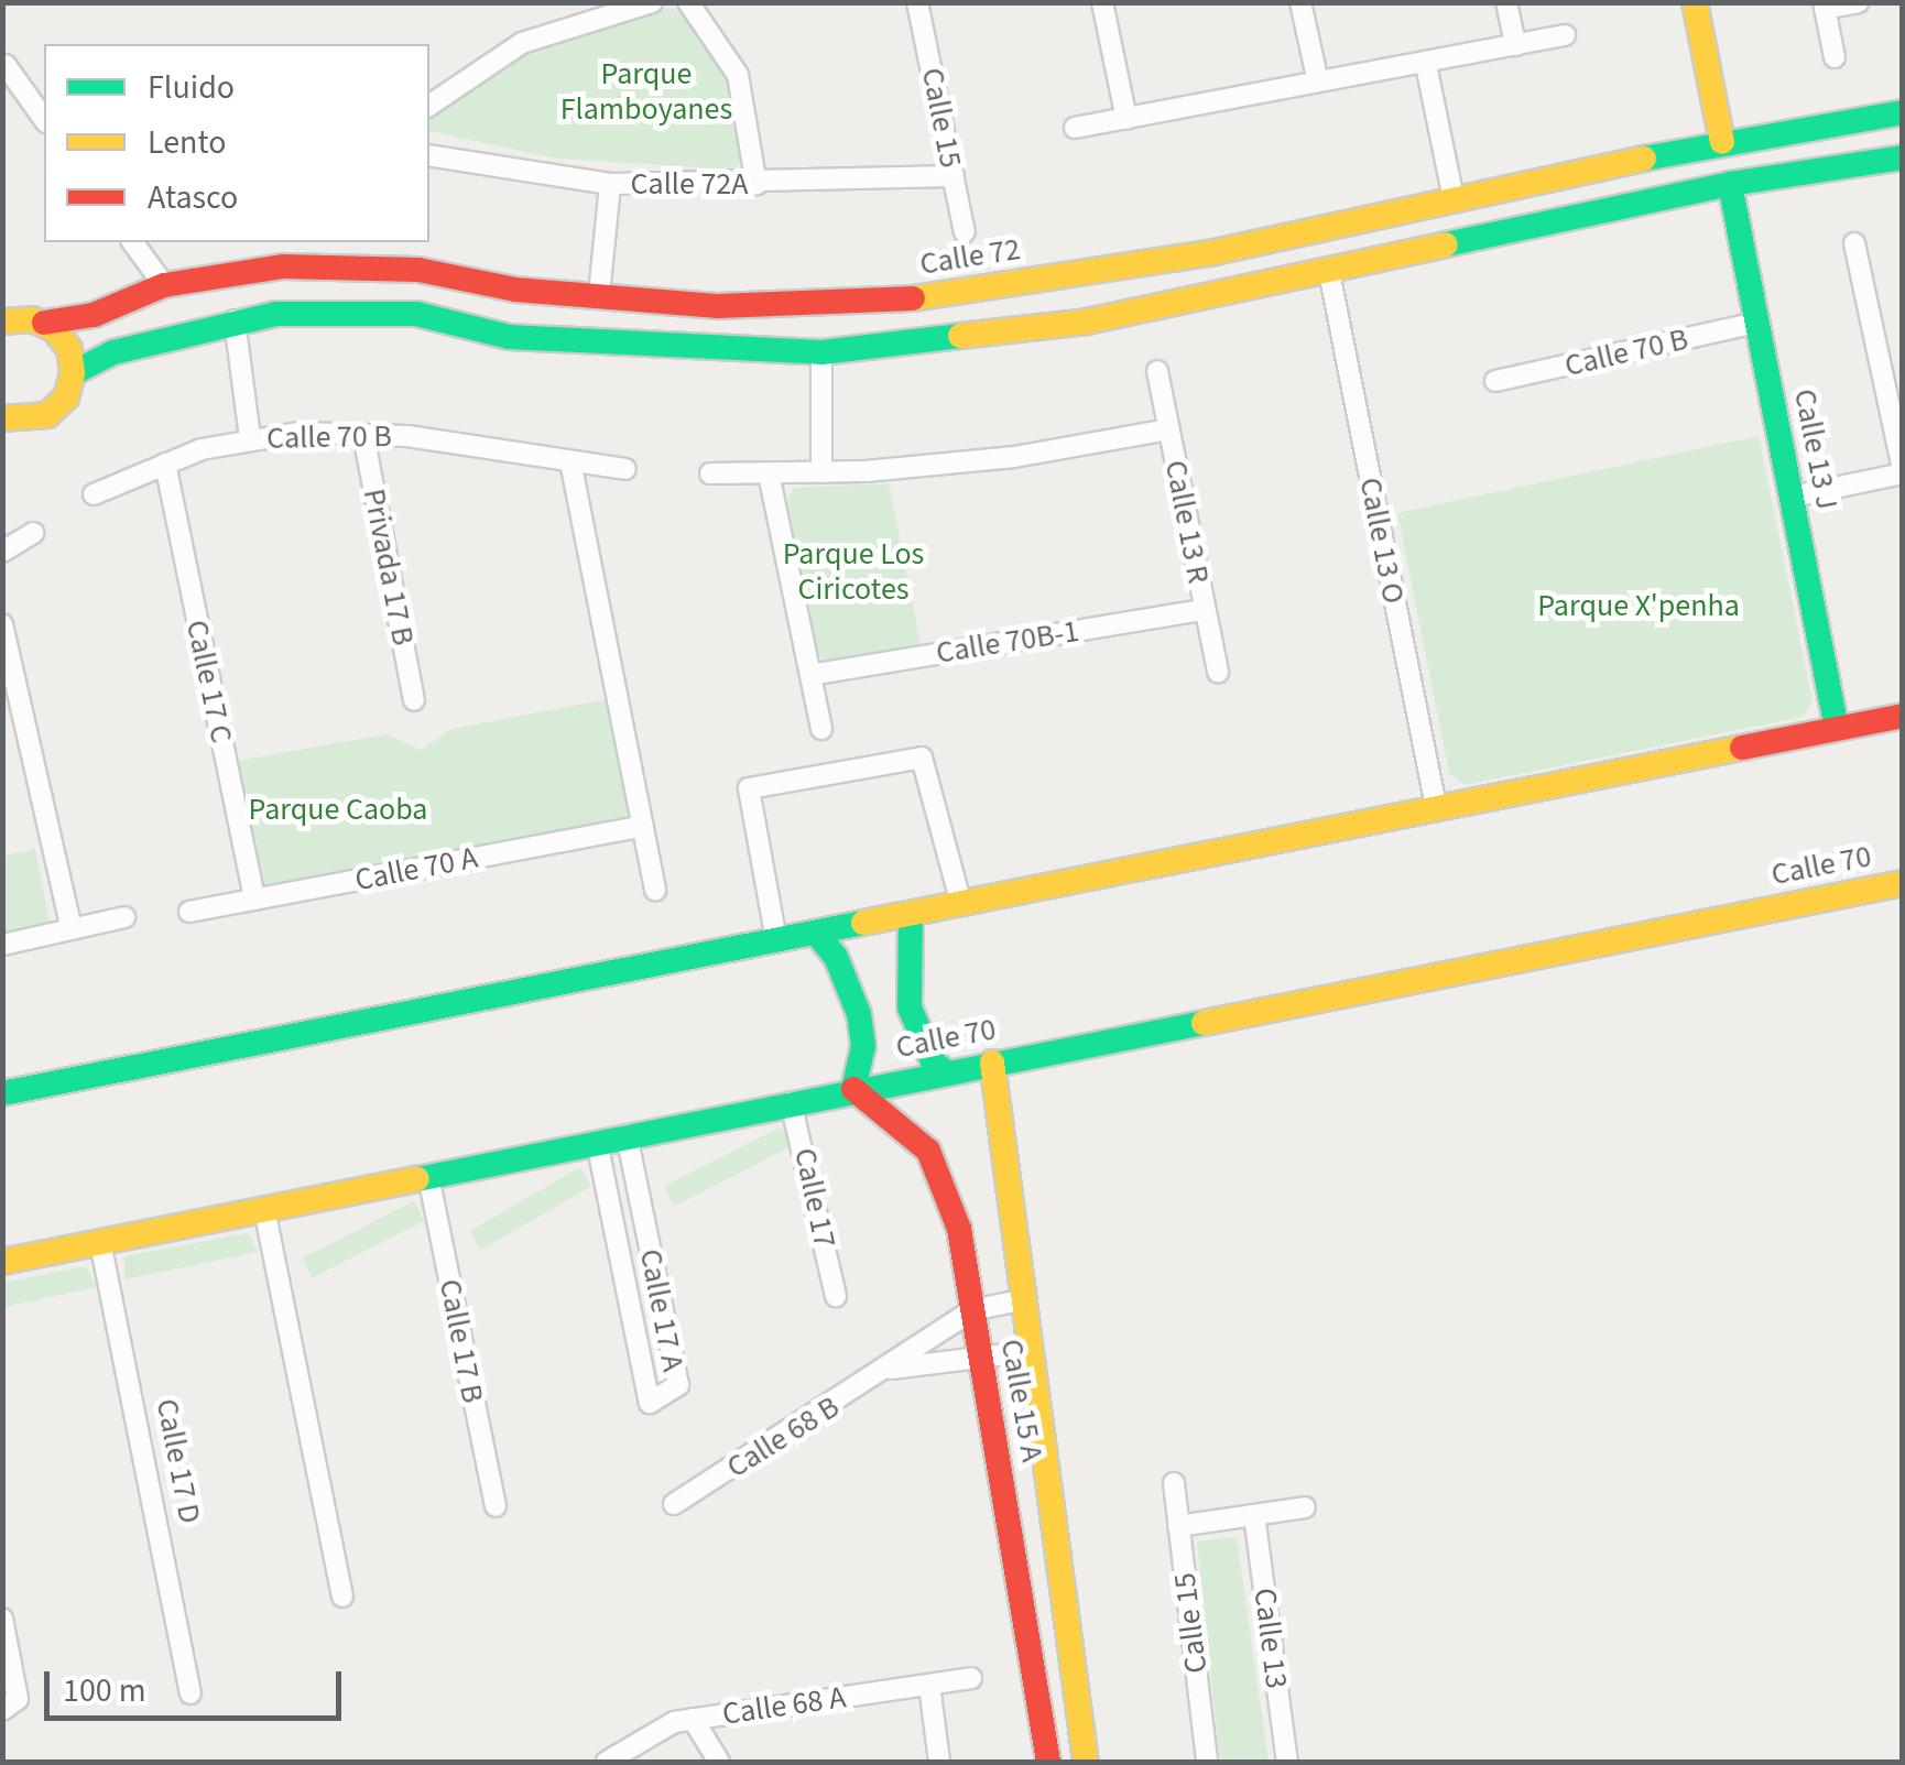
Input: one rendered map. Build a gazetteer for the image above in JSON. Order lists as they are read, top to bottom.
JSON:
{
  "streets": {
    "main road": [
      "Calle 72",
      "Calle 13 J",
      "Calle 70",
      "Calle 15 A"
    ],
    "street": [
      "Calle 15",
      "Calle 72A",
      "Calle 70 B",
      "Calle 13 R",
      "Calle 13 O",
      "Privada 17 B",
      "Calle 70B-1",
      "Calle 17 C",
      "Calle 70 A",
      "Calle 17",
      "Calle 17 A",
      "Calle 17 B",
      "Calle 68 B",
      "Calle 17 D",
      "Calle 13",
      "Calle 68 A"
    ]
  },
  "crossings": [
    ["Calle 15", "Calle 72A"],
    ["Calle 70 B", "Calle 13 J"],
    ["Calle 70 B", "Privada 17 B"],
    ["Calle 70 B", "Calle 17 C"],
    ["Calle 13 R", "Calle 70B-1"],
    ["Calle 17 C", "Calle 70 A"],
    ["Calle 70", "Calle 17"],
    ["Calle 70", "Calle 17 A"],
    ["Calle 70", "Calle 17 B"],
    ["Calle 70", "Calle 15 A"],
    ["Calle 70", "Calle 17 D"],
    ["Calle 15 A", "Calle 68 B"]
  ],
  "parks": [
    "Parque Flamboyanes",
    "Parque Los Ciricotes",
    "Parque X'penha",
    "Parque Caoba"
  ],
  "legend": ["Fluido", "Lento", "Atasco"],
  "scale_bar": "100 m"
}
